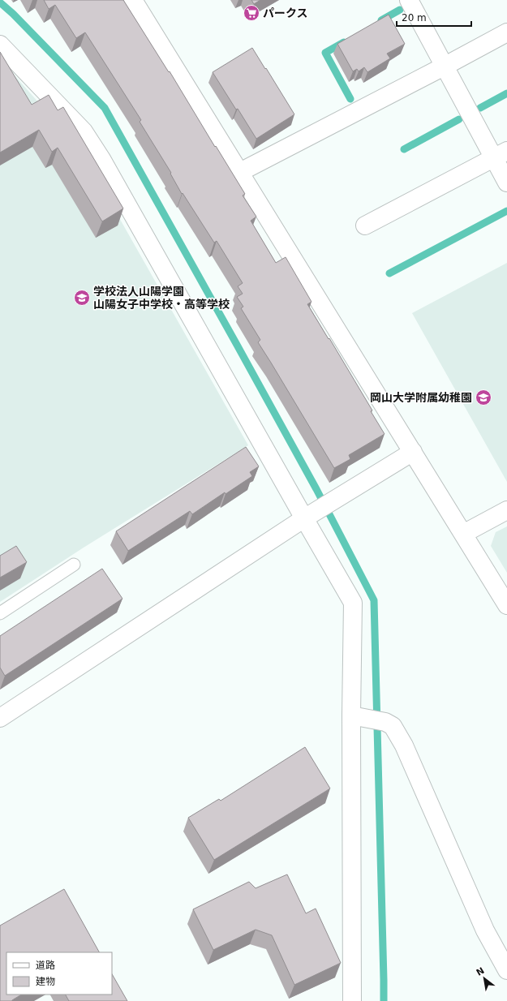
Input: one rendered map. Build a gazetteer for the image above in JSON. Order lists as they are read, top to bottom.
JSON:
{
  "places": {
    "supermarket": ["パークス"],
    "school or university": ["学校法人山陽学園 山陽女子中学校・高等学校", "岡山大学附属幼稚園"]
  },
  "legend": ["道路", "建物"],
  "scale_bar": "20 m",
  "north": "top left"
}
